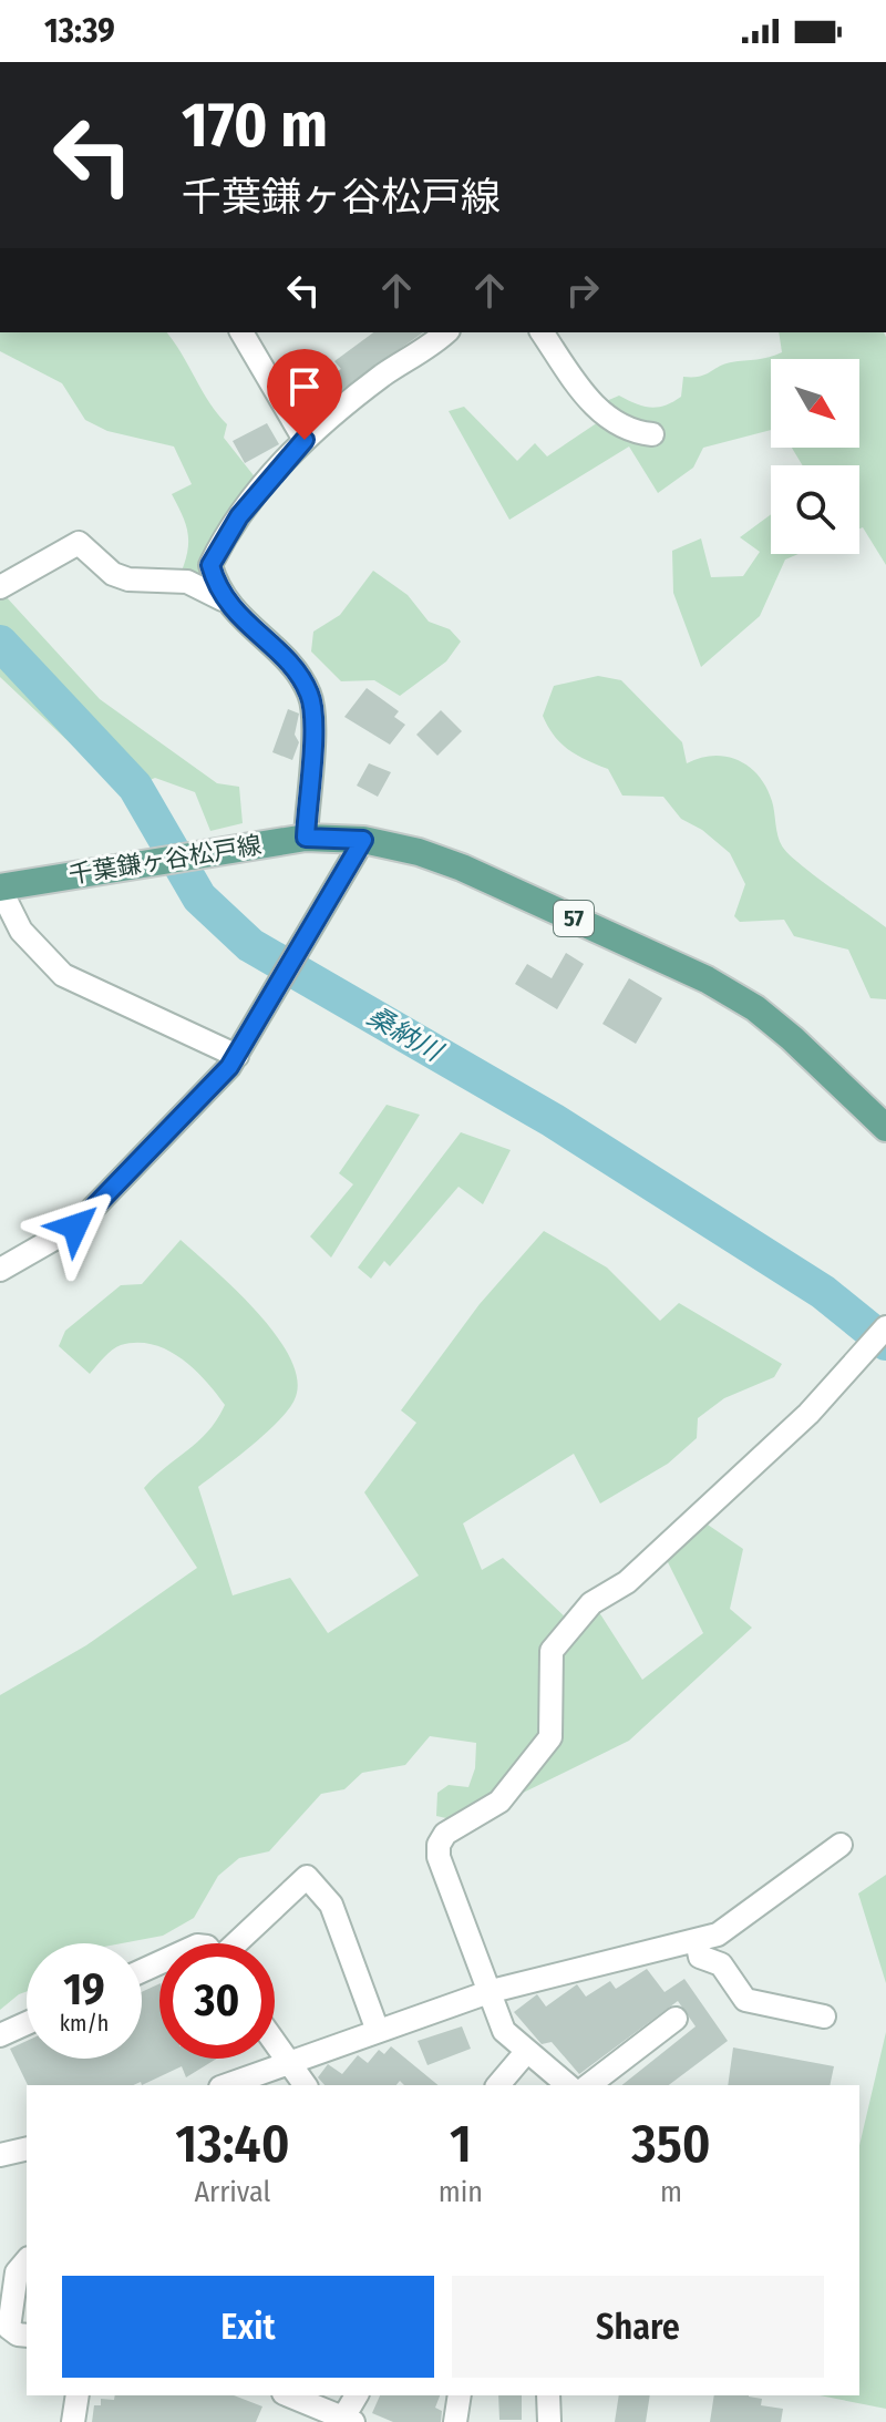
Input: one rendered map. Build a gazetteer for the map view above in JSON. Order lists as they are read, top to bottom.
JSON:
{
  "streets": {
    "main road": ["千葉鎌ヶ谷松戸線", "57"]
  },
  "water": ["桑納川"],
  "north": "bottom right",
  "page": {
    "status": "13:39",
    "turn": ["170 m", "千葉鎌ヶ谷松戸線"],
    "speed": "19 km/h",
    "limit": "30",
    "eta": [
      "13:40",
      "Arrival",
      "1",
      "min",
      "350",
      "m"
    ],
    "buttons": ["Exit", "Share"]
  }
}
